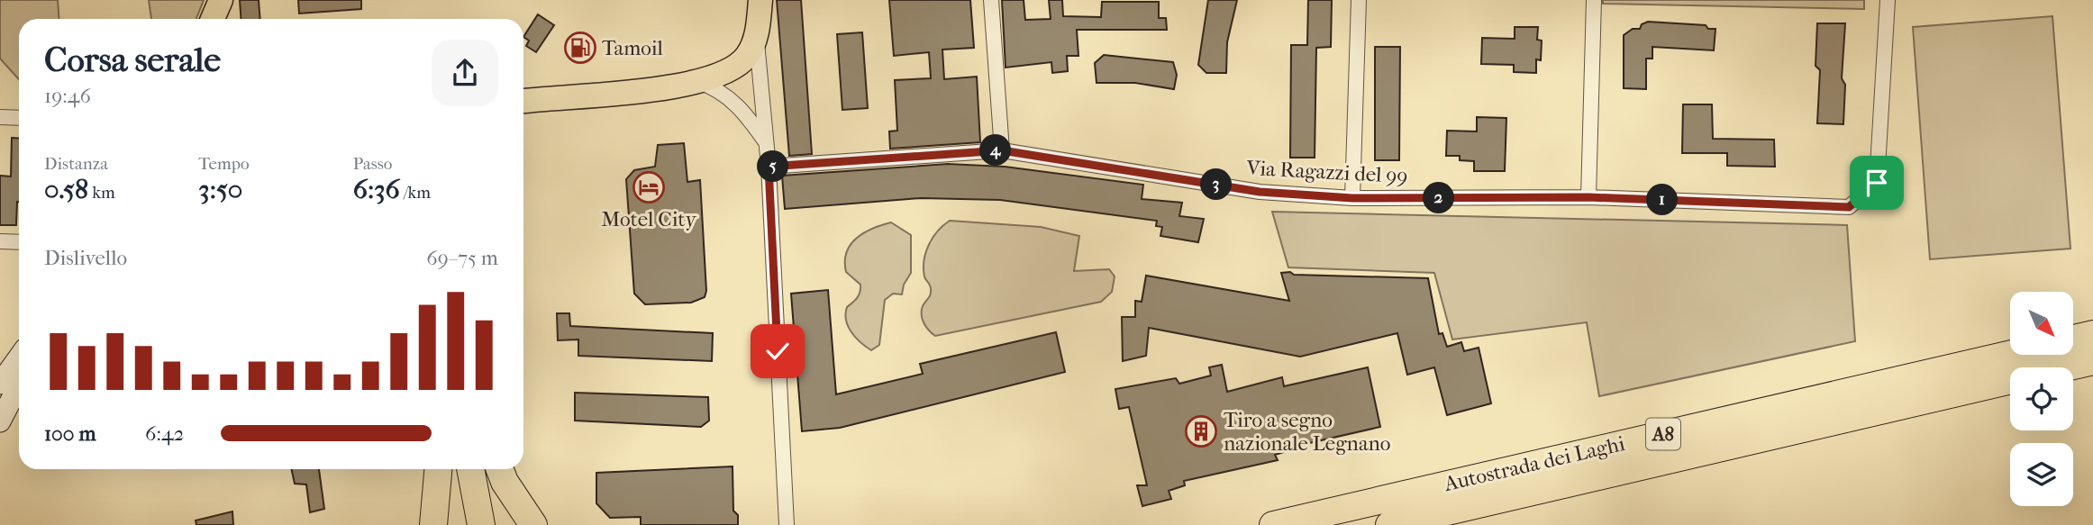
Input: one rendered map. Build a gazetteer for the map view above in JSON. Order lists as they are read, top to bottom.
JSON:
{
  "streets": {
    "highway": ["A8", "Autostrada dei Laghi"],
    "street": ["Via Ragazzi del 99"]
  },
  "places": {
    "fuel station": ["Tamoil"],
    "hotel": ["Motel City"],
    "building": ["Tiro a segno nazionale Legnano"]
  },
  "north": "bottom right",
  "page": {
    "heading": ["Corsa serale", "19:46"],
    "stats": [
      ["Distanza", "0.58 km"],
      ["Tempo", "3:50"],
      ["Passo", "6:36 /km"]
    ],
    "pins": [
      "4",
      "5",
      "3",
      "2",
      "1"
    ],
    "chart": ["Dislivello", "69–75 m"],
    "list": [
      {
        "name": "100 m",
        "note": "6:42"
      }
    ]
  }
}
